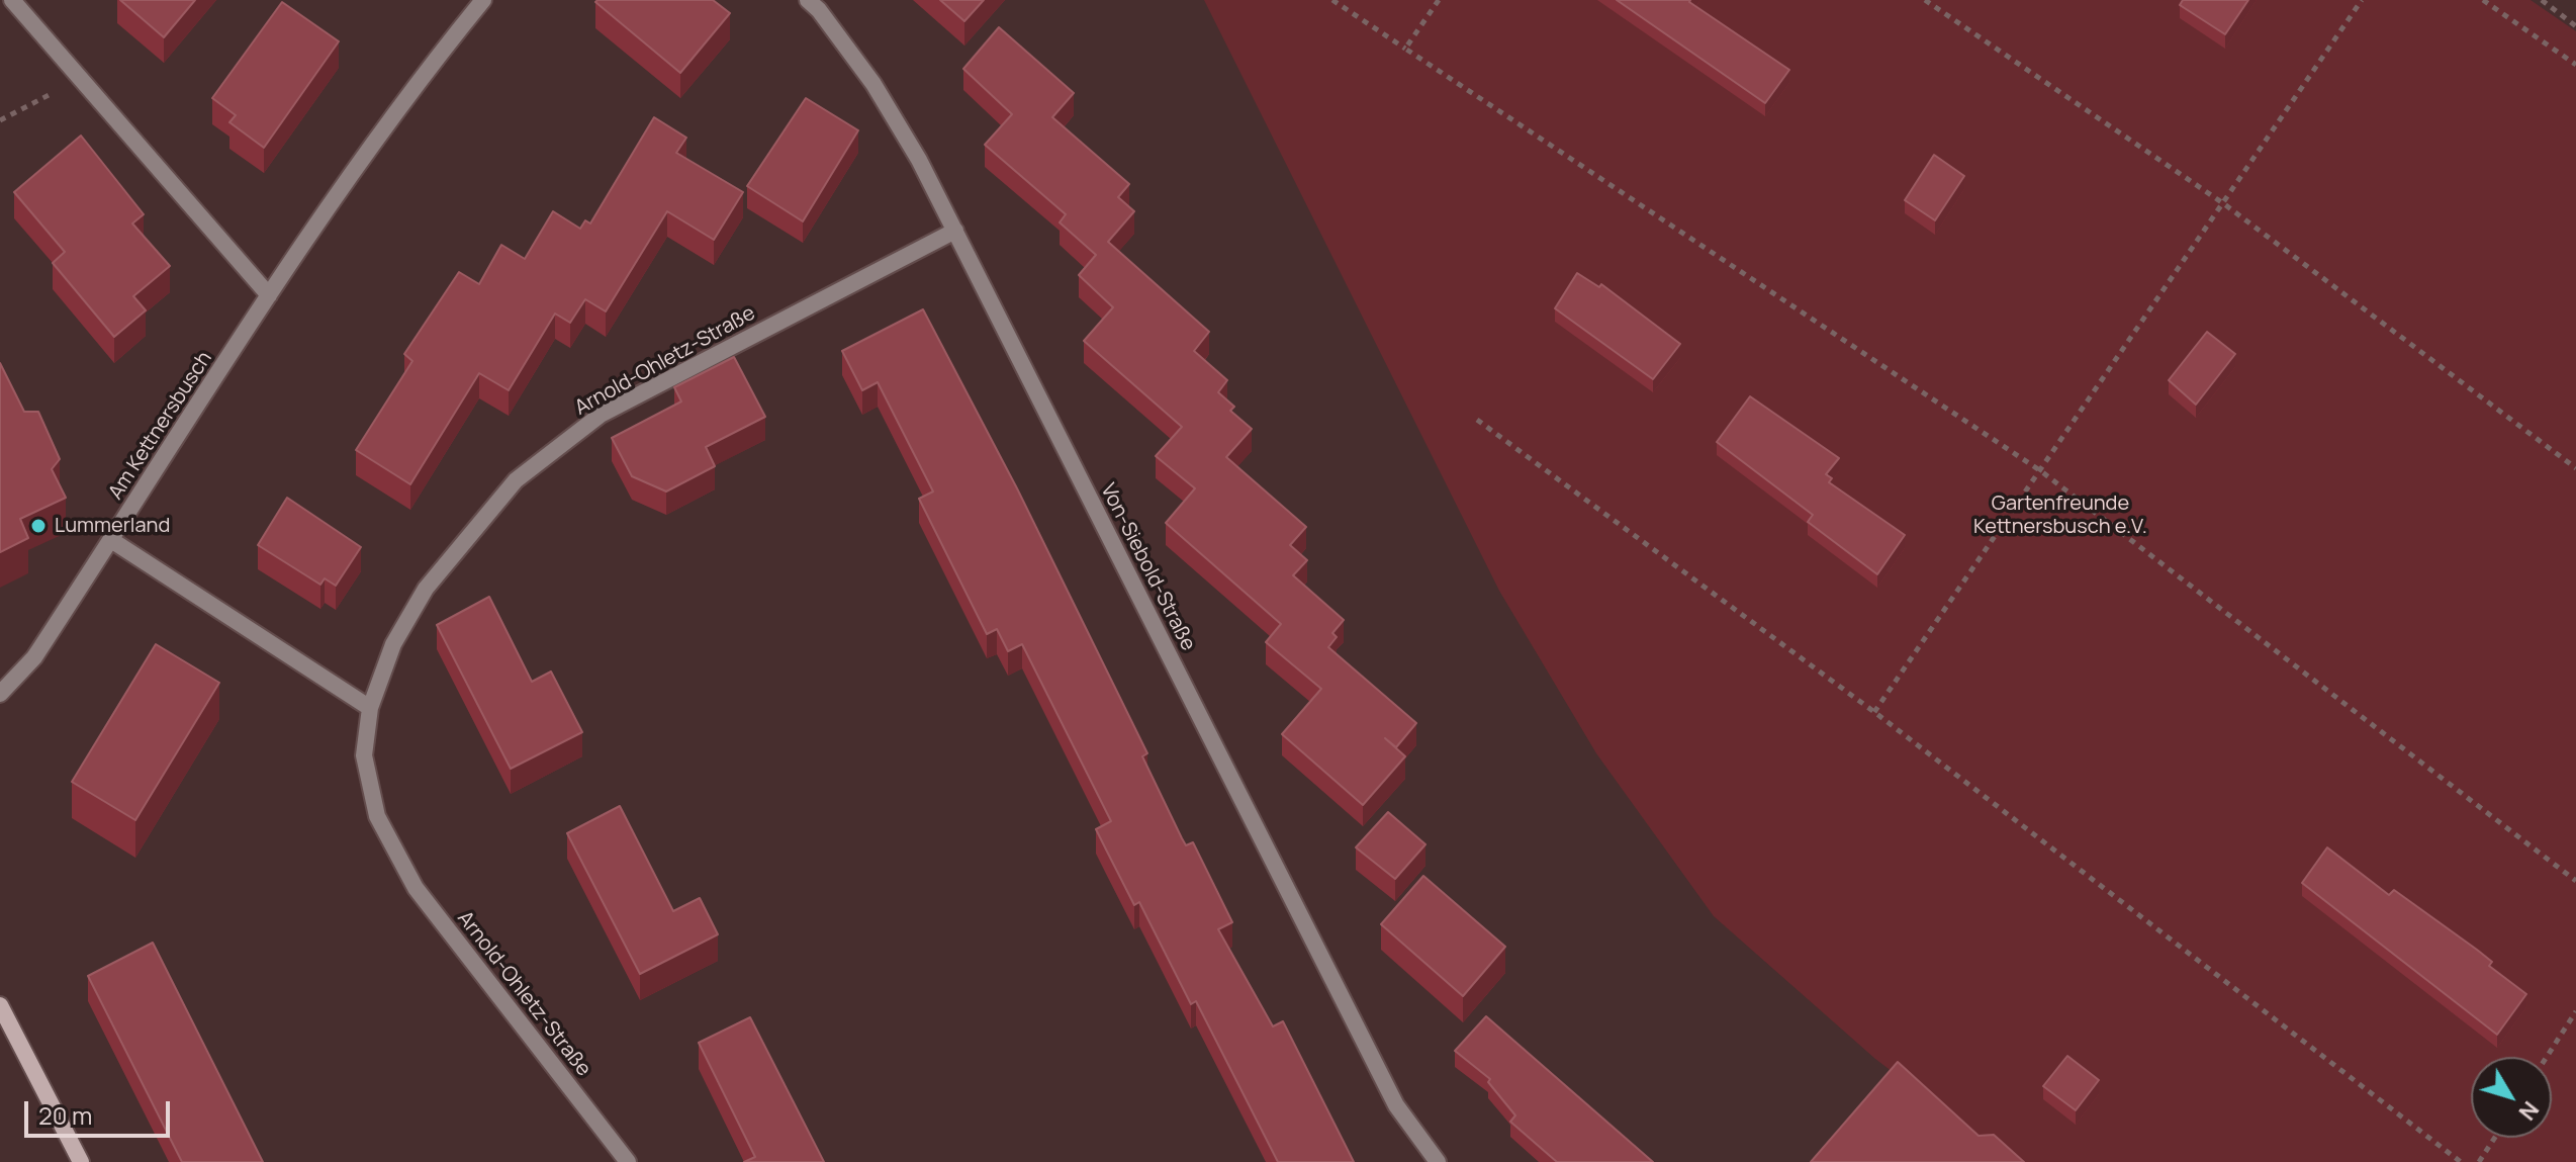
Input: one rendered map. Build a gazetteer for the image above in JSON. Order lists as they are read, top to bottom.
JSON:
{
  "streets": {
    "street": ["Arnold-Ohletz-Straße", "Am Kettnersbusch", "Von-Siebold-Straße"]
  },
  "crossings": [
    ["Arnold-Ohletz-Straße", "Von-Siebold-Straße"]
  ],
  "parks": ["Gartenfreunde Kettnersbusch e.V."],
  "places": ["Lummerland"],
  "scale_bar": "20 m",
  "north": "bottom right"
}
